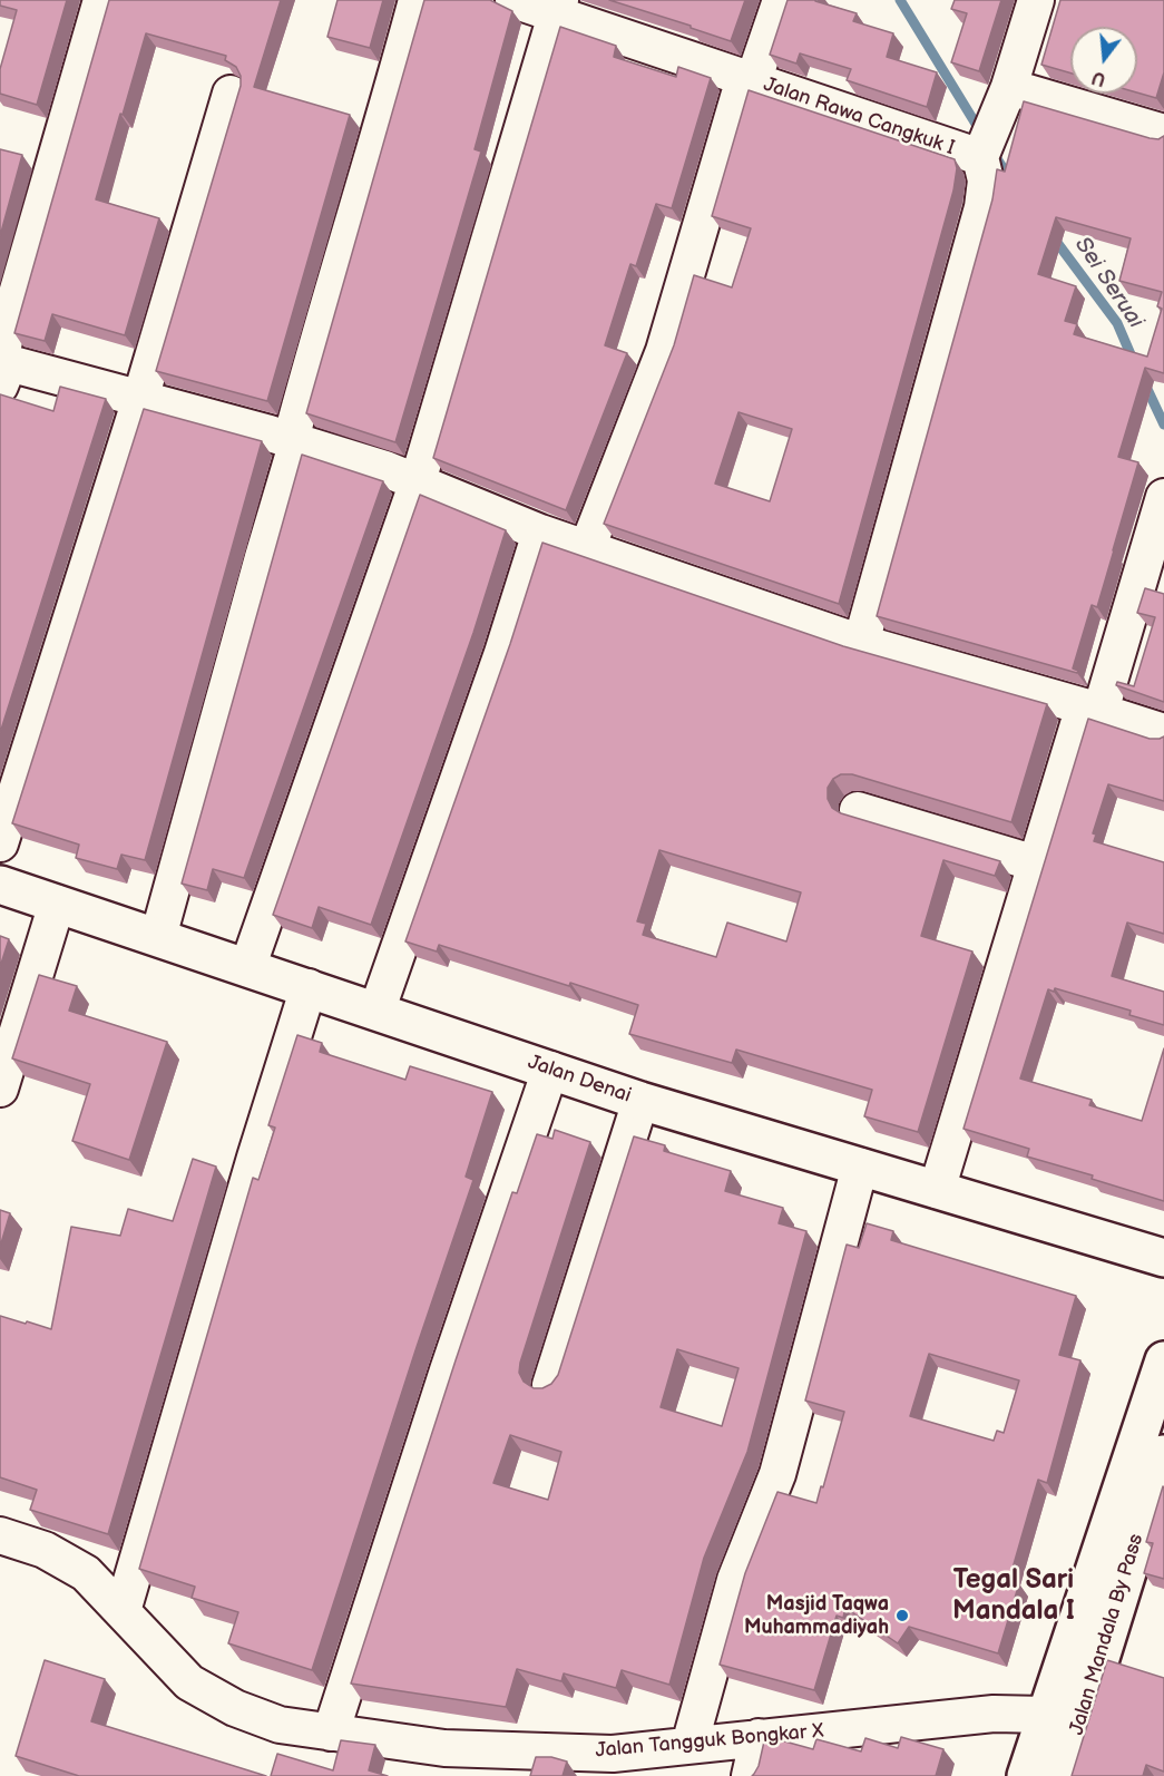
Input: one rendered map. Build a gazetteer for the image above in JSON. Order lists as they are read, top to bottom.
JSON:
{
  "streets": {
    "main road": ["Jalan Denai", "Jalan Mandala By Pass"],
    "street": ["Jalan Rawa Cangkuk I", "Jalan Tangguk Bongkar X"]
  },
  "crossings": [
    ["Jalan Mandala By Pass", "Jalan Tangguk Bongkar X"]
  ],
  "districts": ["Tegal Sari Mandala I"],
  "water": ["Sei Seruai"],
  "places": ["Masjid Taqwa Muhammadiyah"],
  "north": "bottom"
}
